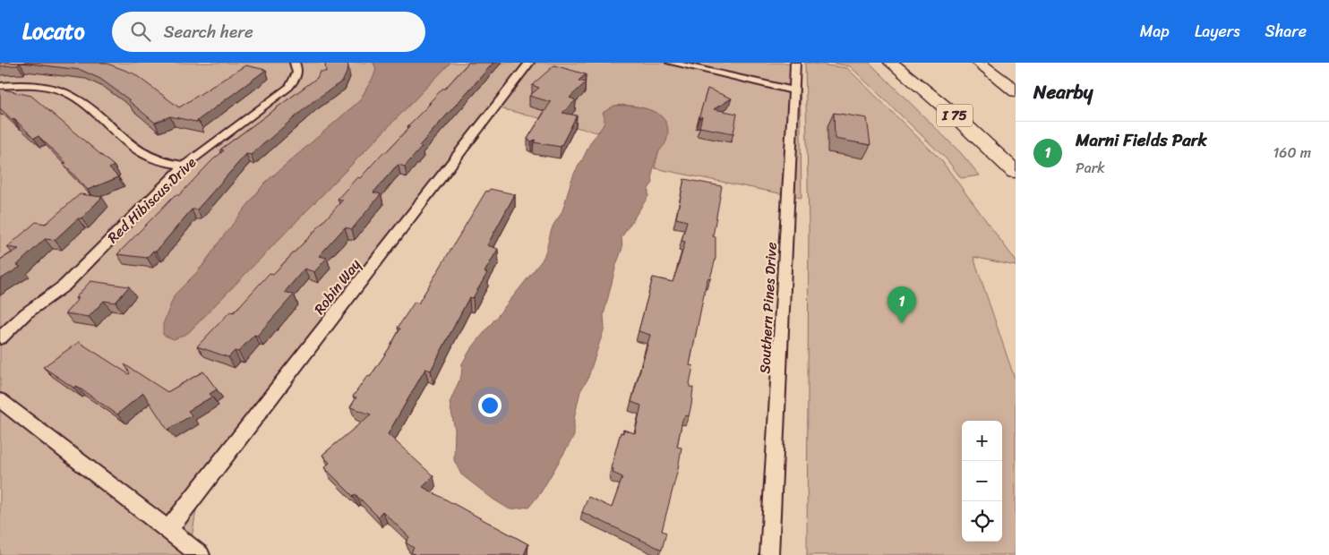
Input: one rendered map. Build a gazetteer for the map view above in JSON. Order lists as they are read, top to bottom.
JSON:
{
  "streets": {
    "highway": ["I 75"],
    "street": ["Red Hibiscus Drive", "Robin Way", "Southern Pines Drive"]
  },
  "page": {
    "header": "Locato",
    "search": "Search here",
    "nav": ["Map", "Layers", "Share"],
    "heading": "Nearby",
    "list": [
      {
        "mark": "1",
        "name": "Marni Fields Park",
        "note": "Park",
        "value": "160 m"
      }
    ],
    "pins": "1",
    "map_buttons": ["+", "−"]
  }
}
